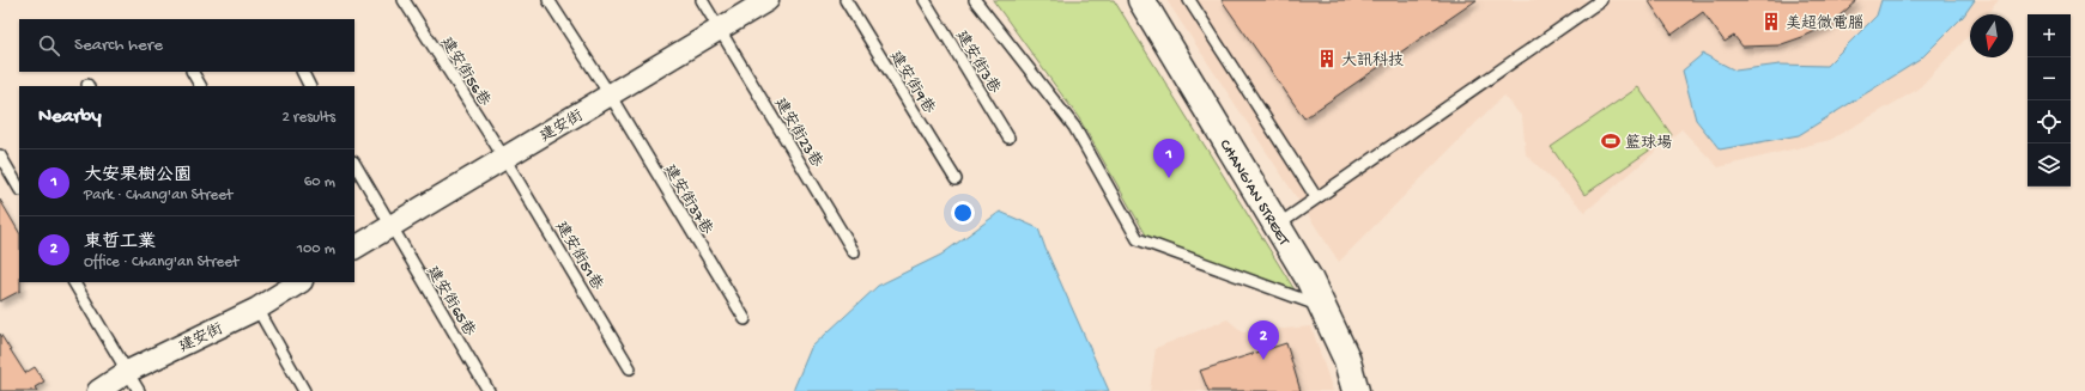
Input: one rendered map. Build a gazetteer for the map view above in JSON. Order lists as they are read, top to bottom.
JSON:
{
  "streets": {
    "street": ["建安街", "CHANG'AN STREET"],
    "lane": [
      "建安街3巷",
      "建安街56巷",
      "建安街9巷",
      "建安街23巷",
      "建安街37巷",
      "建安街51巷",
      "建安街65巷"
    ]
  },
  "crossings": [
    ["建安街56巷", "建安街"],
    ["建安街56巷", "建安街51巷"],
    ["建安街", "建安街23巷"],
    ["建安街", "建安街37巷"],
    ["建安街", "建安街51巷"],
    ["建安街", "建安街65巷"]
  ],
  "places": {
    "building": ["美超微電腦", "大訊科技"],
    "sports": ["籃球場"]
  },
  "north": "bottom",
  "page": {
    "map_buttons": ["+", "−"],
    "search": "Search here",
    "heading": ["Nearby", "2 results"],
    "pins": ["1", "2"],
    "list": [
      {
        "mark": "1",
        "name": "大安果樹公園",
        "note": "Park · Chang'an Street",
        "value": "60 m"
      },
      {
        "mark": "2",
        "name": "東哲工業",
        "note": "Office · Chang'an Street",
        "value": "100 m"
      }
    ]
  }
}
